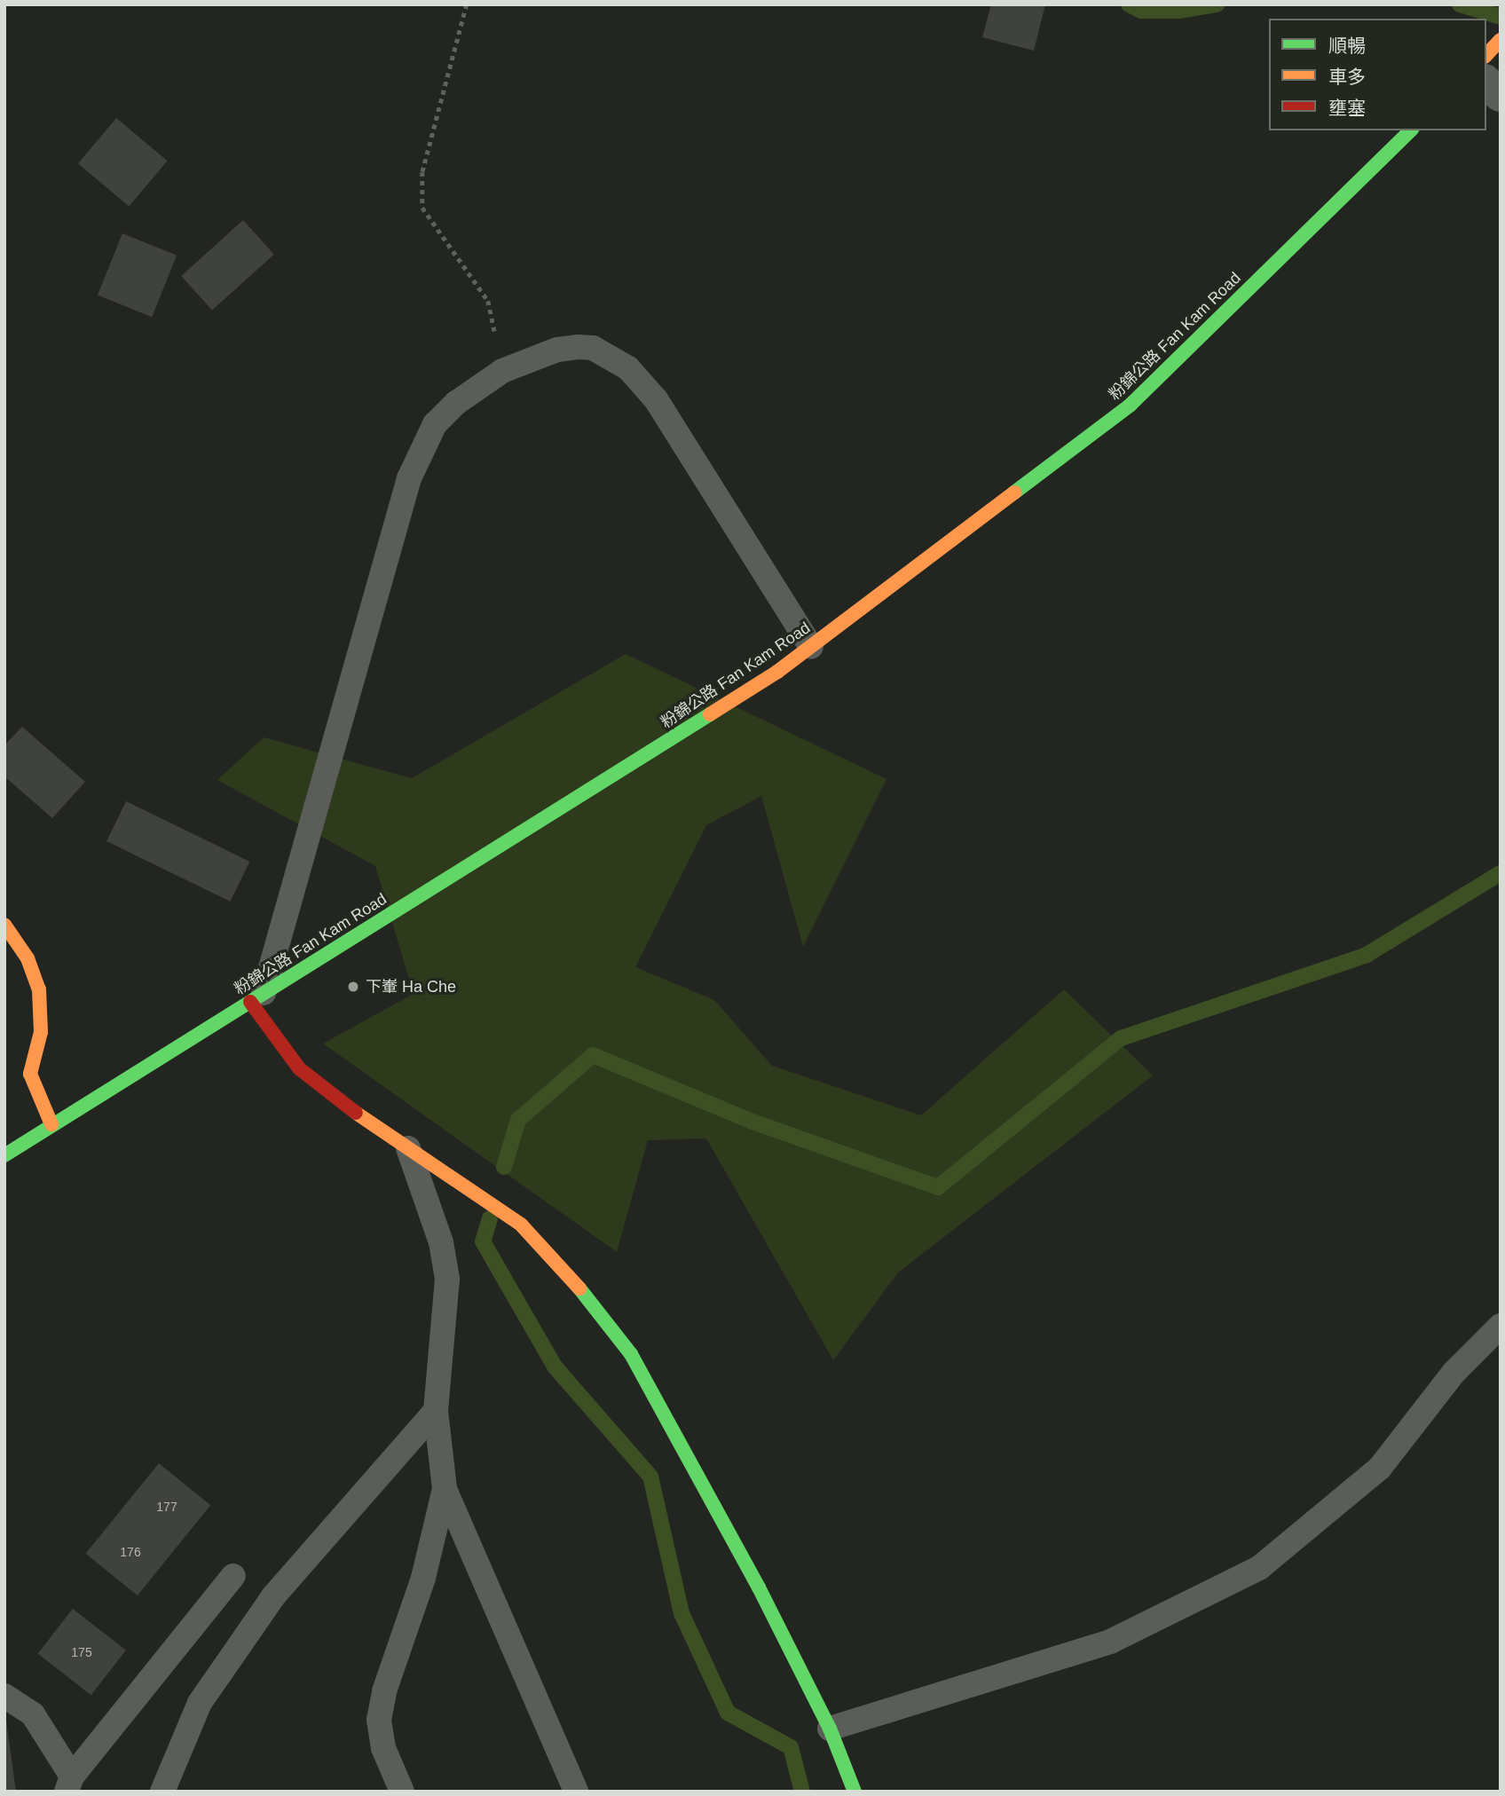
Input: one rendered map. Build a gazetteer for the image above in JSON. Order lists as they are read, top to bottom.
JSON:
{
  "streets": {
    "main road": ["粉錦公路 Fan Kam Road"]
  },
  "places": ["下輋 Ha Che"],
  "house_numbers": ["177", "176", "175"],
  "legend": ["順暢", "車多", "壅塞"]
}
